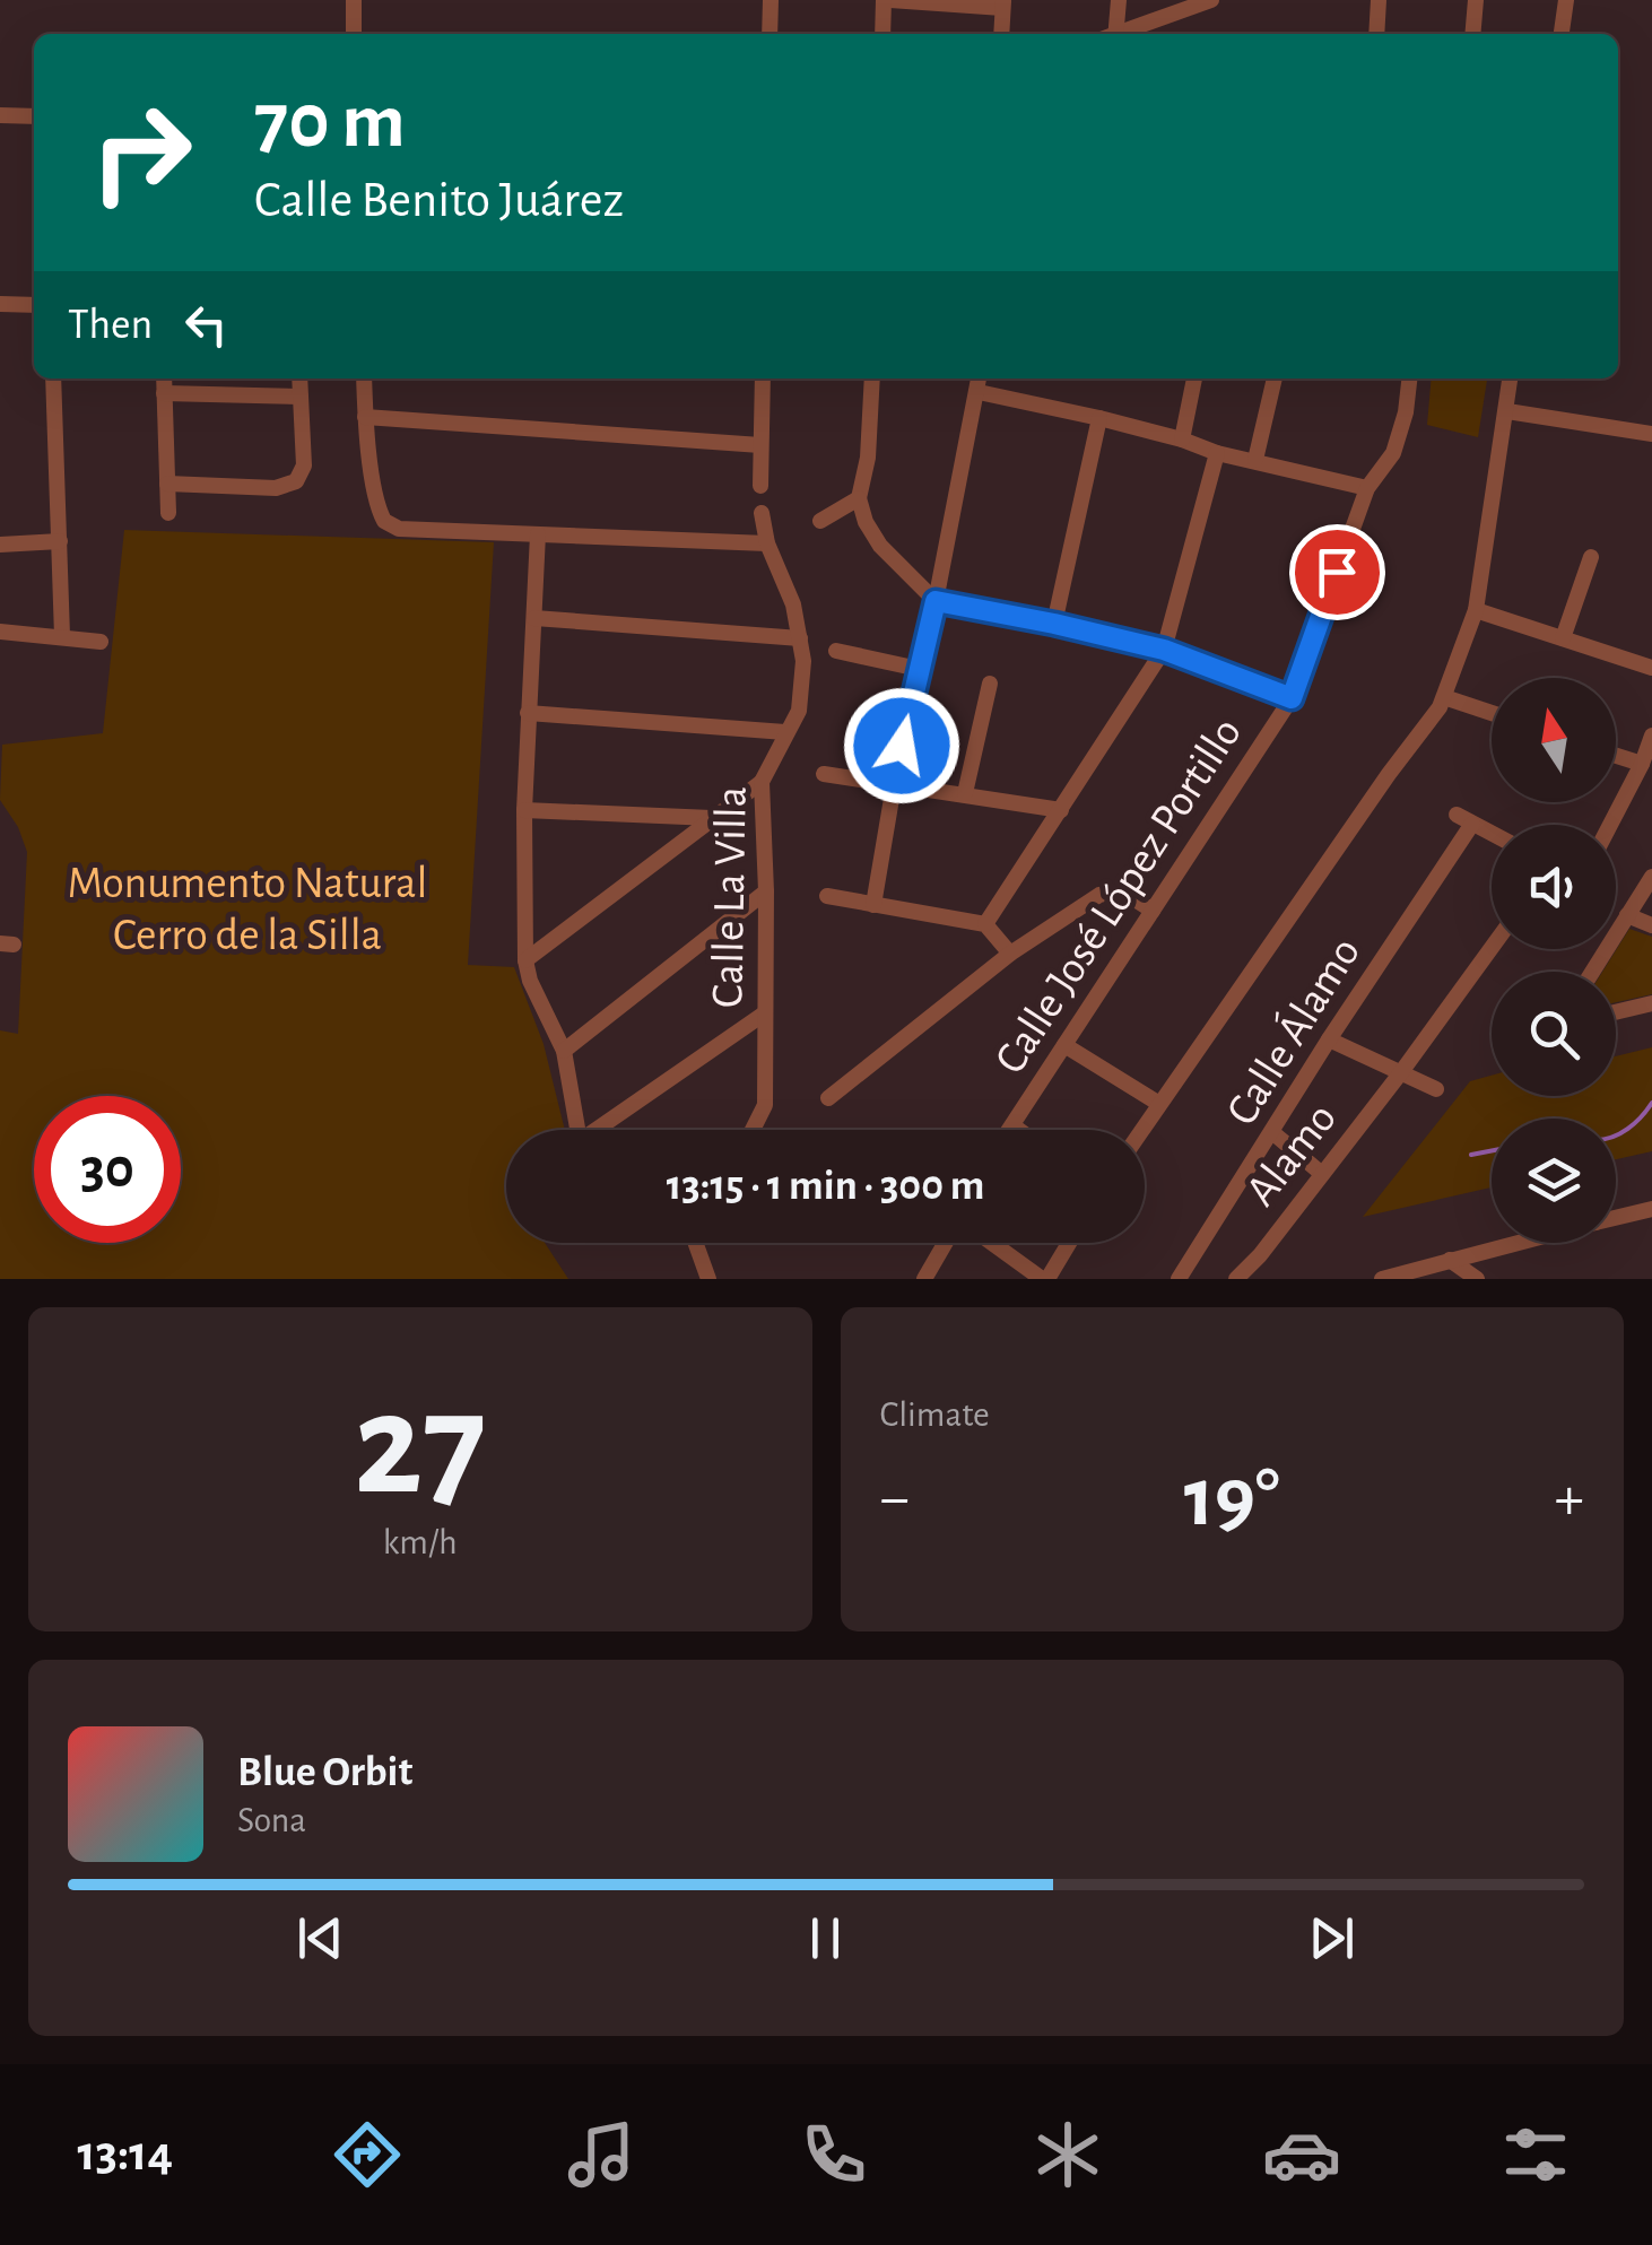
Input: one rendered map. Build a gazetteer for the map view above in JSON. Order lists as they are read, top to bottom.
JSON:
{
  "streets": {
    "street": [
      "Calle José López Portillo",
      "Calle La Villa",
      "Calle Álamo",
      "Alamo"
    ]
  },
  "parks": ["Monumento Natural Cerro de la Silla"],
  "north": "top",
  "page": {
    "turn": ["70 m", "Calle Benito Juárez"],
    "then": "Then",
    "limit": "30",
    "trip": "13:15 · 1 min · 300 m",
    "tile": [
      ["27", "km/h"],
      "Climate"
    ],
    "heat": ["−", "19°", "+"],
    "song": ["Blue Orbit", "Sona"],
    "tabs": "13:14"
  }
}
